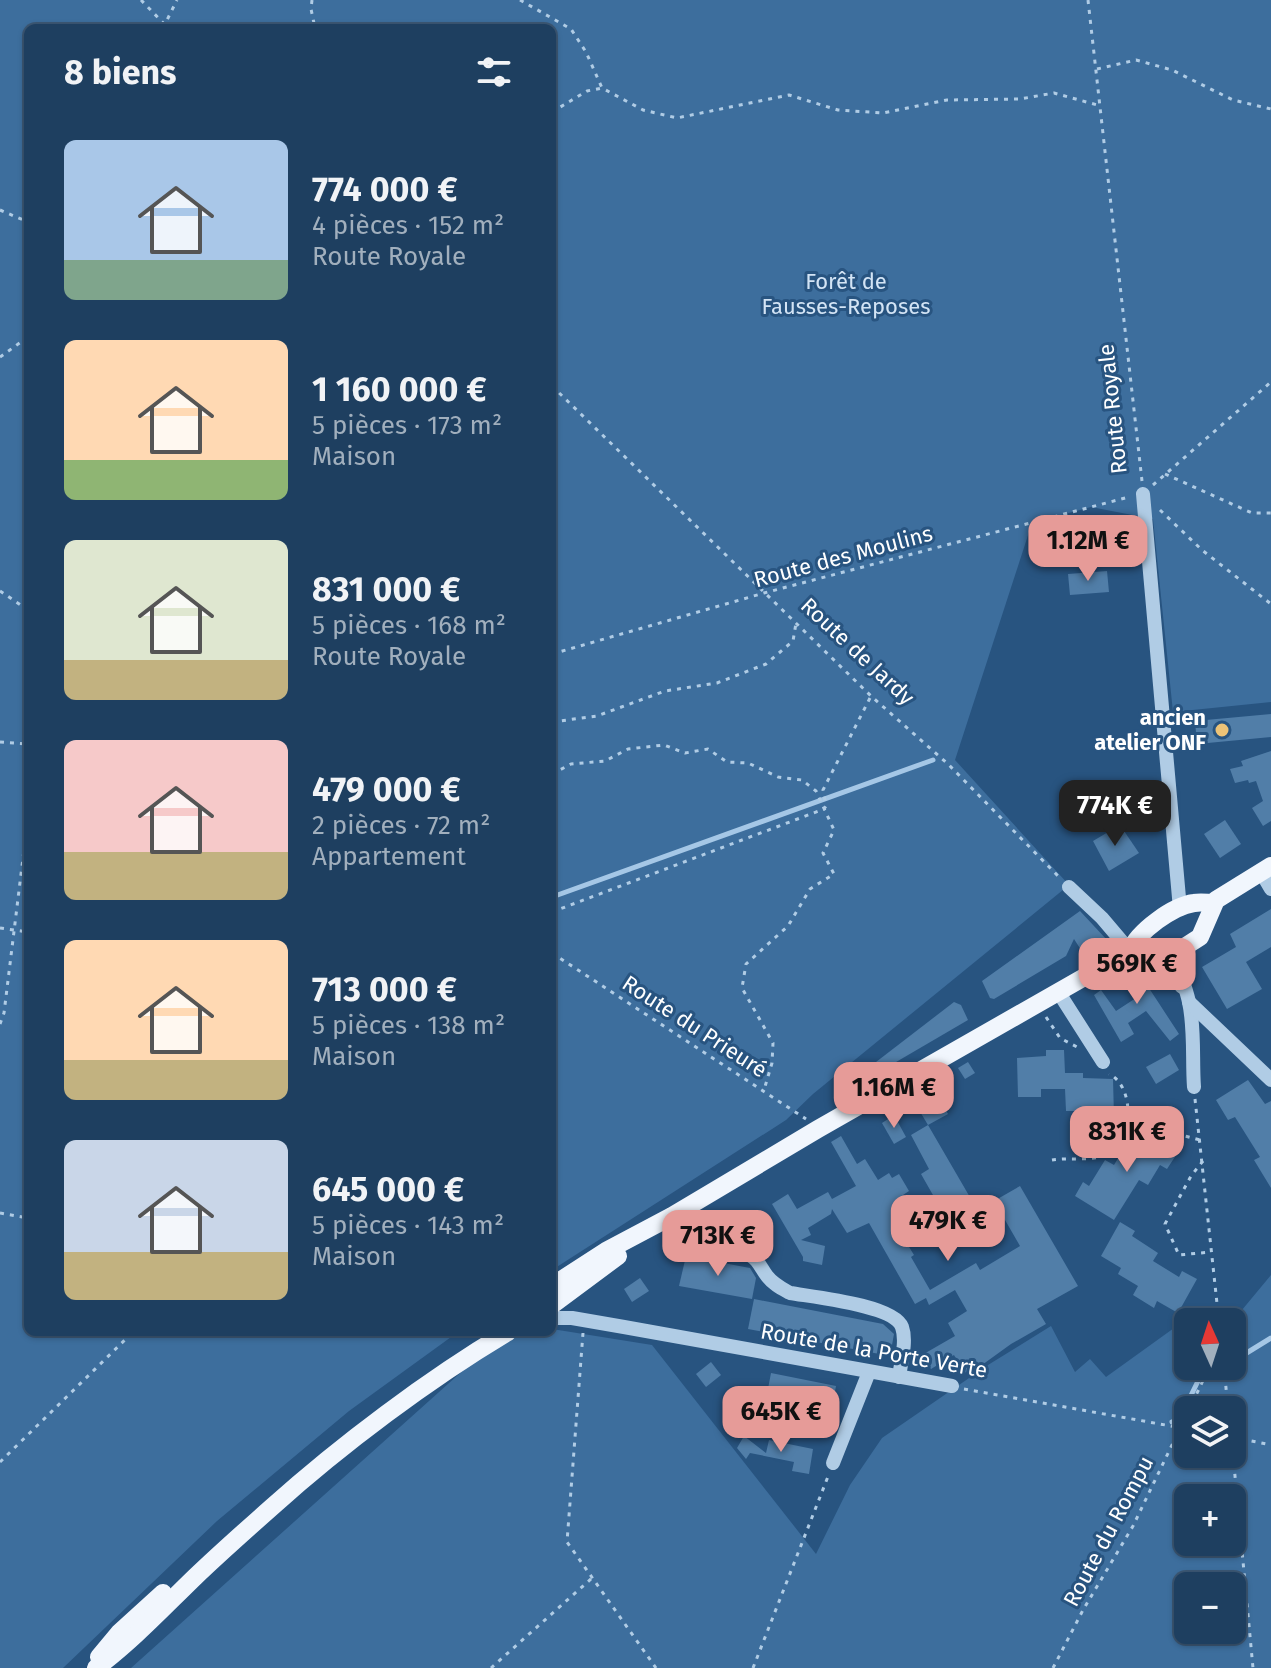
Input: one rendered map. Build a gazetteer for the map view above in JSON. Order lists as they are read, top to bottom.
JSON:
{
  "streets": {
    "street": ["Route Royale", "Route de la Porte Verte"],
    "path": [
      "Route des Moulins",
      "Route de Jardy",
      "Route du Prieuré",
      "Route du Rompu"
    ]
  },
  "crossings": [
    ["Route Royale", "Route des Moulins"],
    ["Route des Moulins", "Route de Jardy"]
  ],
  "parks": ["Forêt de Fausses-Reposes"],
  "places": ["ancien atelier ONF"],
  "north": "top",
  "page": {
    "heading": "8 biens",
    "list": [
      {
        "name": "774 000 €",
        "note": "4 pièces · 152 m² · Route Royale"
      },
      {
        "name": "1 160 000 €",
        "note": "5 pièces · 173 m² · Maison"
      },
      {
        "name": "831 000 €",
        "note": "5 pièces · 168 m² · Route Royale"
      },
      {
        "name": "479 000 €",
        "note": "2 pièces · 72 m² · Appartement"
      },
      {
        "name": "713 000 €",
        "note": "5 pièces · 138 m² · Maison"
      },
      {
        "name": "645 000 €",
        "note": "5 pièces · 143 m² · Maison"
      }
    ],
    "price": [
      "1.12M €",
      "774K €",
      "569K €",
      "1.16M €",
      "831K €",
      "479K €",
      "713K €",
      "645K €"
    ],
    "map_buttons": ["+", "−"]
  }
}
